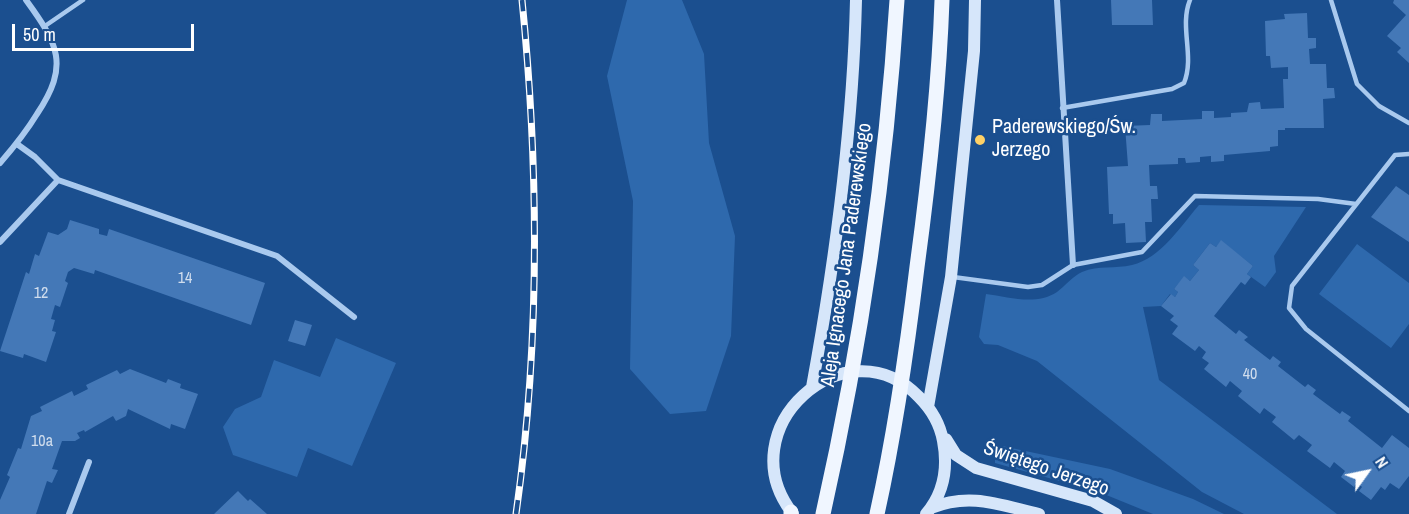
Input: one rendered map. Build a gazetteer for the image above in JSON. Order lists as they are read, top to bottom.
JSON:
{
  "streets": {
    "main road": ["Aleja Ignacego Jana Paderewskiego"],
    "street": ["Świętego Jerzego"]
  },
  "places": ["Paderewskiego/Św. Jerzego"],
  "house_numbers": [
    "14",
    "12",
    "40",
    "10a"
  ],
  "scale_bar": "50 m",
  "north": "top right"
}
